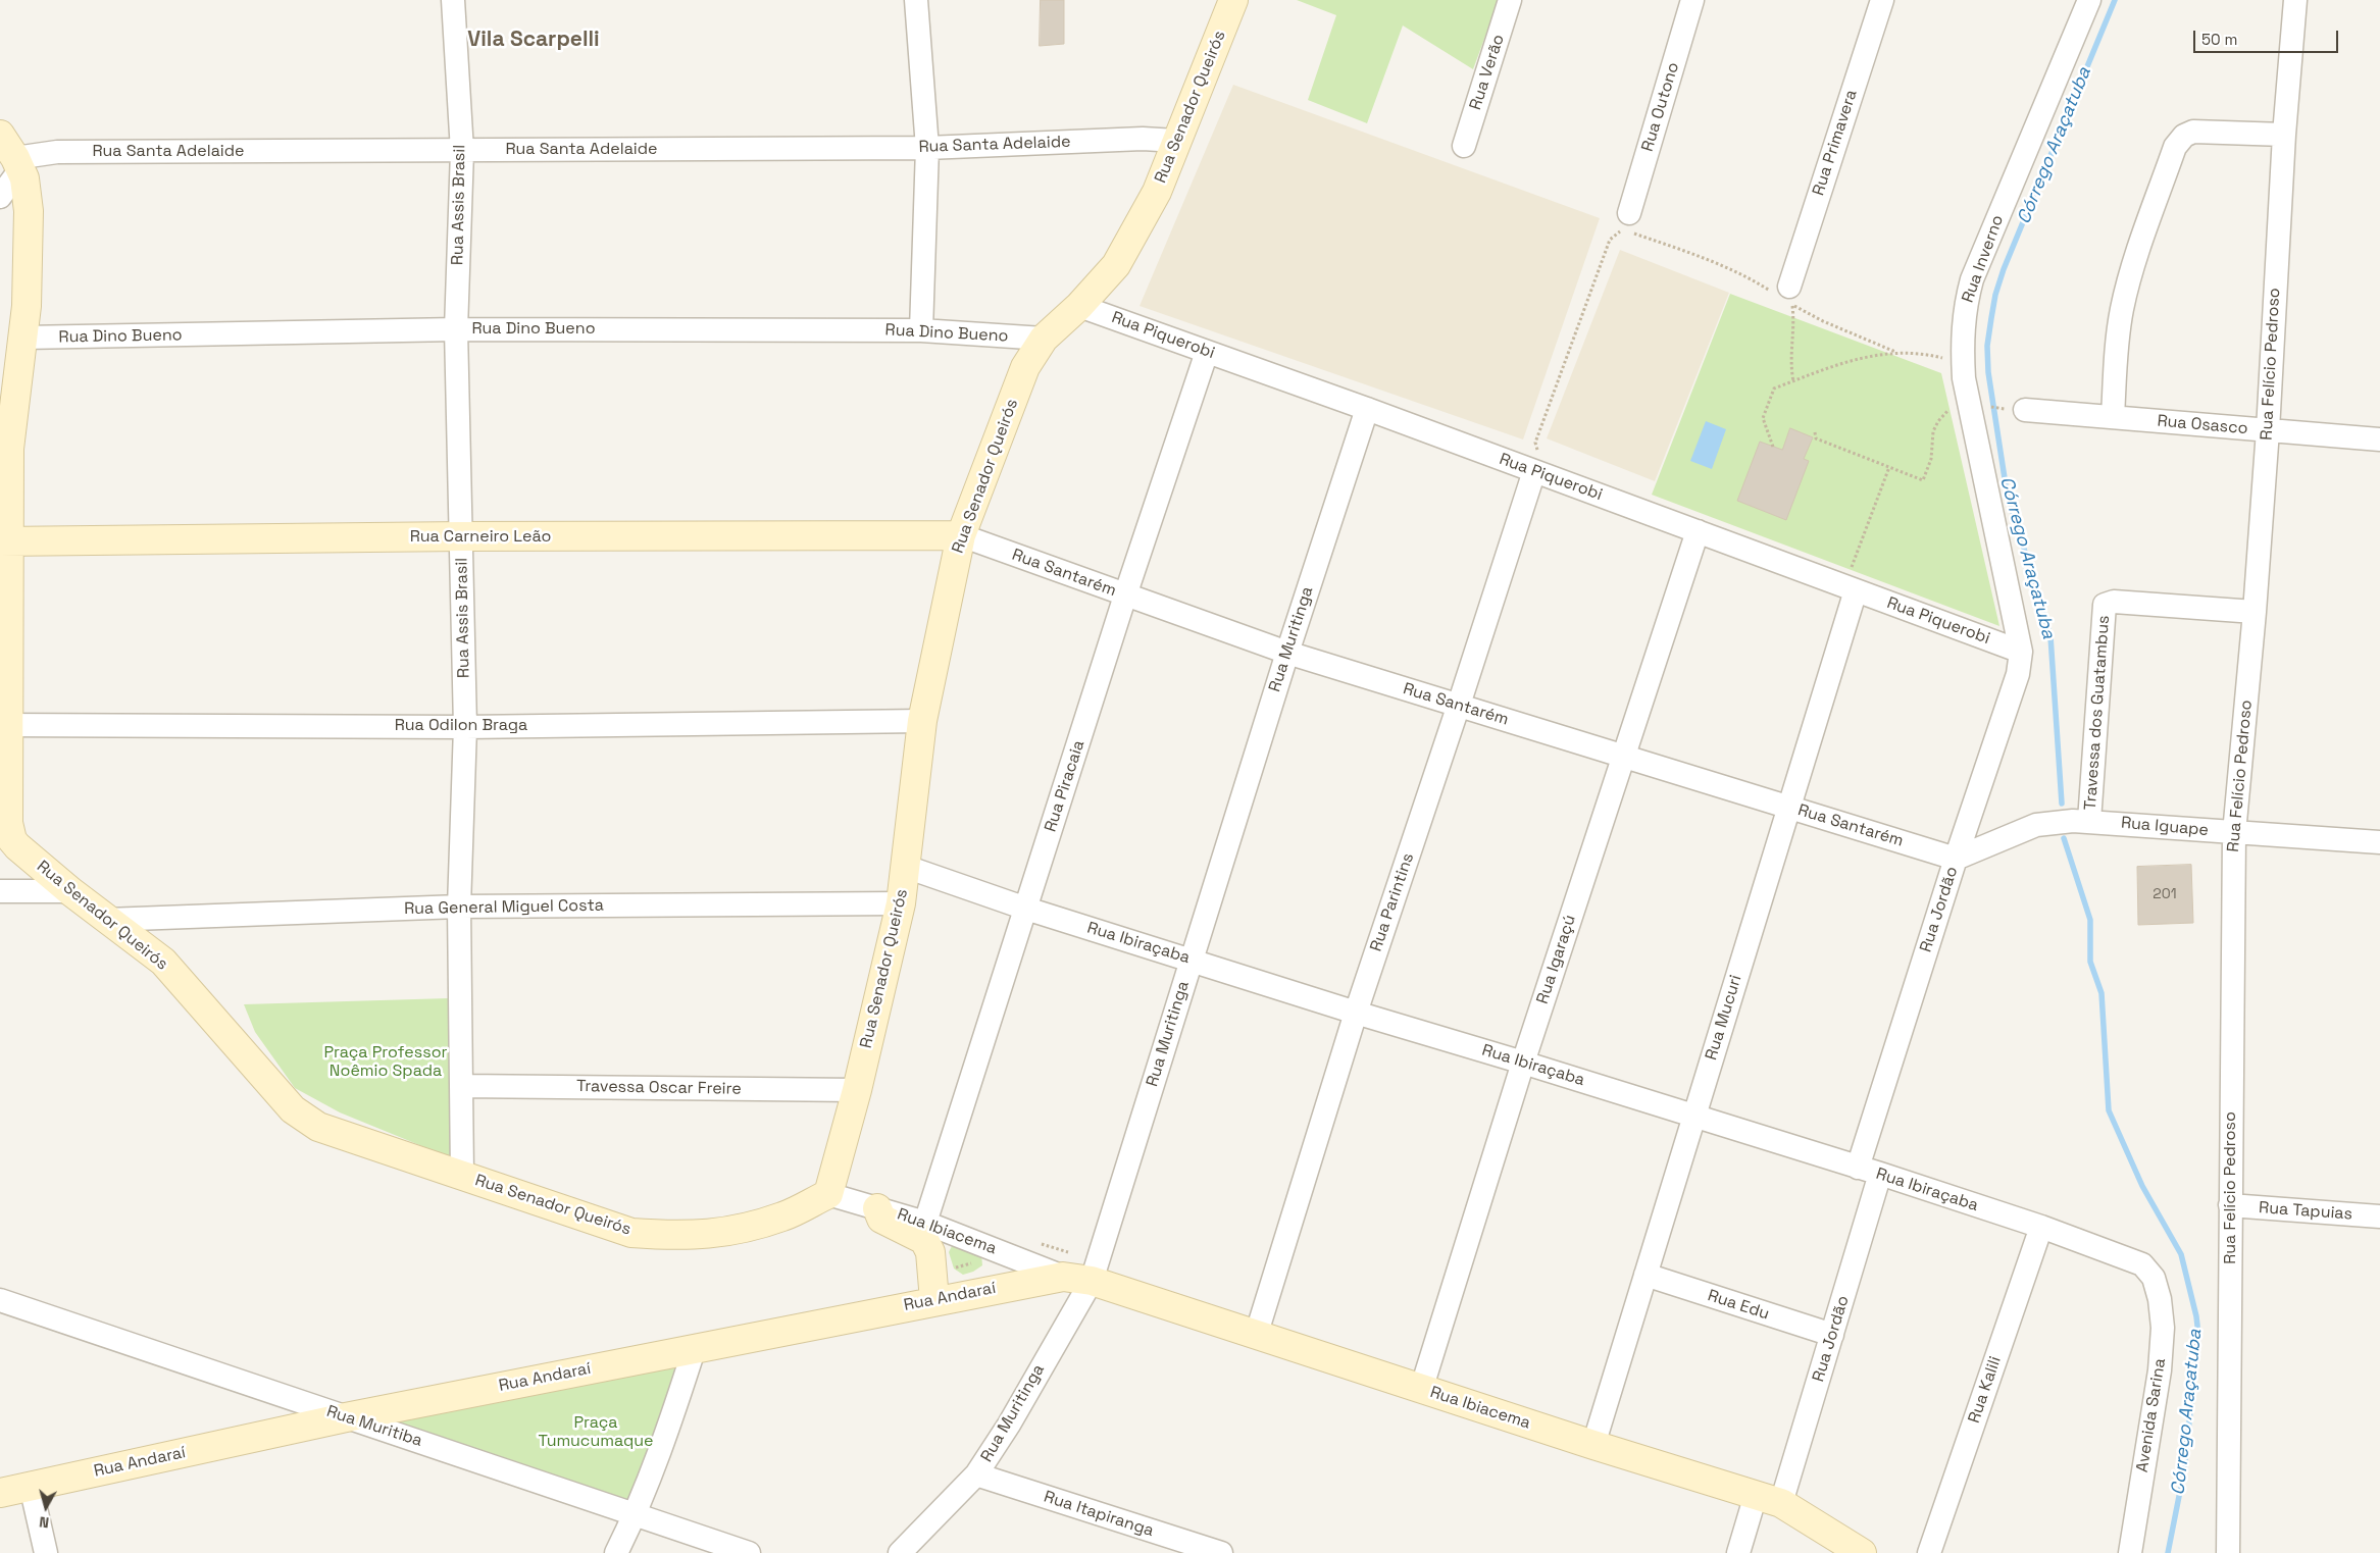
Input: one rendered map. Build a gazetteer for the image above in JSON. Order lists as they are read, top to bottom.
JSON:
{
  "streets": {
    "street": [
      "Rua Verão",
      "Rua Senador Queirós",
      "Rua Outono",
      "Rua Primavera",
      "Rua Santa Adelaide",
      "Rua Assis Brasil",
      "Rua Inverno",
      "Rua Dino Bueno",
      "Rua Piquerobi",
      "Rua Felício Pedroso",
      "Rua Osasco",
      "Rua Carneiro Leão",
      "Rua Santarém",
      "Rua Muritinga",
      "Travessa dos Guatambus",
      "Rua Odilon Braga",
      "Rua Piracaia",
      "Rua Iguape",
      "Rua Parintins",
      "Rua General Miguel Costa",
      "Rua Jordão",
      "Rua Ibiraçaba",
      "Rua Igaraçú",
      "Rua Mucuri",
      "Travessa Oscar Freire",
      "Rua Tapuias",
      "Rua Ibiacema",
      "Rua Andaraí",
      "Rua Edu",
      "Rua Kalili",
      "Avenida Sarina",
      "Rua Muritiba",
      "Rua Itapiranga"
    ]
  },
  "crossings": [
    ["Rua Senador Queirós", "Rua Santa Adelaide"],
    ["Rua Senador Queirós", "Rua Assis Brasil"],
    ["Rua Senador Queirós", "Rua Dino Bueno"],
    ["Rua Senador Queirós", "Rua Piquerobi"],
    ["Rua Senador Queirós", "Rua Carneiro Leão"],
    ["Rua Senador Queirós", "Rua Santarém"],
    ["Rua Senador Queirós", "Rua Odilon Braga"],
    ["Rua Senador Queirós", "Rua General Miguel Costa"],
    ["Rua Senador Queirós", "Rua Ibiraçaba"],
    ["Rua Senador Queirós", "Travessa Oscar Freire"],
    ["Rua Senador Queirós", "Rua Ibiacema"],
    ["Rua Santa Adelaide", "Rua Assis Brasil"],
    ["Rua Assis Brasil", "Rua Dino Bueno"],
    ["Rua Assis Brasil", "Rua Carneiro Leão"],
    ["Rua Assis Brasil", "Rua Odilon Braga"],
    ["Rua Assis Brasil", "Rua General Miguel Costa"],
    ["Rua Assis Brasil", "Travessa Oscar Freire"],
    ["Rua Inverno", "Rua Piquerobi"],
    ["Rua Inverno", "Rua Jordão"],
    ["Rua Piquerobi", "Rua Muritinga"],
    ["Rua Piquerobi", "Rua Piracaia"],
    ["Rua Piquerobi", "Rua Parintins"],
    ["Rua Piquerobi", "Rua Jordão"],
    ["Rua Piquerobi", "Rua Igaraçú"],
    ["Rua Piquerobi", "Rua Mucuri"],
    ["Rua Felício Pedroso", "Rua Osasco"],
    ["Rua Felício Pedroso", "Travessa dos Guatambus"],
    ["Rua Felício Pedroso", "Rua Iguape"],
    ["Rua Felício Pedroso", "Rua Tapuias"],
    ["Rua Carneiro Leão", "Rua Santarém"],
    ["Rua Santarém", "Rua Muritinga"],
    ["Rua Santarém", "Rua Piracaia"],
    ["Rua Santarém", "Rua Iguape"],
    ["Rua Santarém", "Rua Parintins"],
    ["Rua Santarém", "Rua Jordão"],
    ["Rua Santarém", "Rua Igaraçú"],
    ["Rua Santarém", "Rua Mucuri"],
    ["Rua Muritinga", "Rua Ibiraçaba"],
    ["Rua Muritinga", "Rua Ibiacema"],
    ["Rua Muritinga", "Rua Andaraí"],
    ["Rua Muritinga", "Rua Itapiranga"],
    ["Travessa dos Guatambus", "Rua Iguape"],
    ["Rua Piracaia", "Rua Ibiraçaba"],
    ["Rua Piracaia", "Rua Ibiacema"],
    ["Rua Iguape", "Rua Jordão"],
    ["Rua Parintins", "Rua Ibiraçaba"],
    ["Rua Parintins", "Rua Ibiacema"],
    ["Rua Jordão", "Rua Ibiraçaba"],
    ["Rua Jordão", "Rua Ibiacema"],
    ["Rua Jordão", "Rua Edu"],
    ["Rua Ibiraçaba", "Rua Igaraçú"],
    ["Rua Ibiraçaba", "Rua Mucuri"],
    ["Rua Ibiraçaba", "Rua Kalili"],
    ["Rua Ibiraçaba", "Avenida Sarina"],
    ["Rua Igaraçú", "Rua Ibiacema"],
    ["Rua Mucuri", "Rua Ibiacema"],
    ["Rua Mucuri", "Rua Edu"],
    ["Rua Ibiacema", "Rua Andaraí"],
    ["Rua Andaraí", "Rua Muritiba"]
  ],
  "districts": ["Vila Scarpelli"],
  "water": ["Córrego Araçatuba"],
  "parks": ["Praça Professor Noêmio Spada", "Praça Tumucumaque"],
  "house_numbers": ["201"],
  "scale_bar": "50 m",
  "north": "bottom"
}
